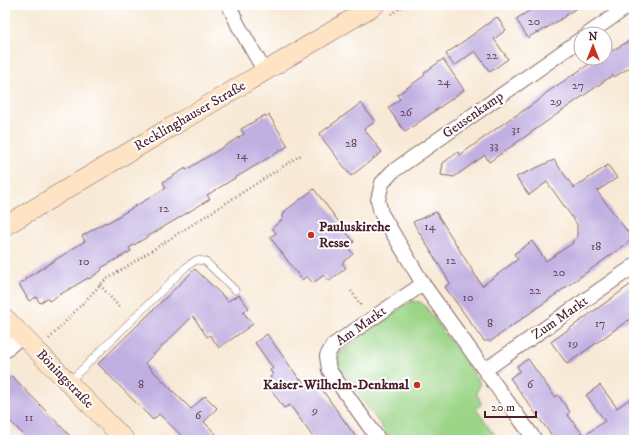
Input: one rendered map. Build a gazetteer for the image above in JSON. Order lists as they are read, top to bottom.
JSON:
{
  "streets": {
    "main road": ["Recklinghauser Straße", "Böningstraße"],
    "street": ["Geusenkamp", "Zum Markt", "Am Markt"]
  },
  "crossings": [
    ["Geusenkamp", "Am Markt"]
  ],
  "places": ["Pauluskirche Resse", "Kaiser-Wilhelm-Denkmal"],
  "house_numbers": [
    "20",
    "22",
    "24",
    "27",
    "29",
    "26",
    "31",
    "28",
    "33",
    "14",
    "12",
    "14",
    "18",
    "12",
    "10",
    "20",
    "22",
    "10",
    "8",
    "17",
    "19",
    "8",
    "6",
    "9",
    "6",
    "11"
  ],
  "scale_bar": "20 m",
  "north": "top"
}
